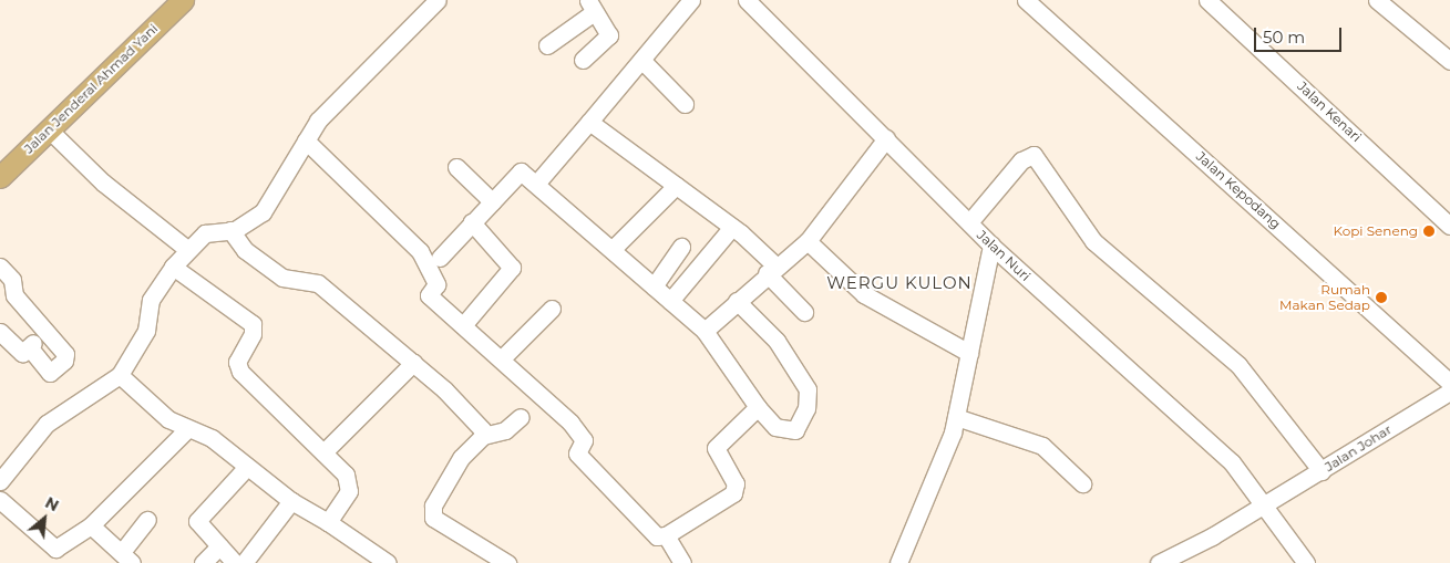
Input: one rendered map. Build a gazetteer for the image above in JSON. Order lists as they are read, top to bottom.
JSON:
{
  "streets": {
    "main road": ["Jalan Jenderal Ahmad Yani"],
    "street": [
      "Jalan Kenari",
      "Jalan Kepodang",
      "Jalan Nuri",
      "Jalan Johar"
    ]
  },
  "crossings": [
    ["Jalan Nuri", "Jalan Johar"]
  ],
  "districts": ["WERGU KULON"],
  "places": ["Kopi Seneng", "Rumah Makan Sedap"],
  "scale_bar": "50 m",
  "north": "top right"
}
